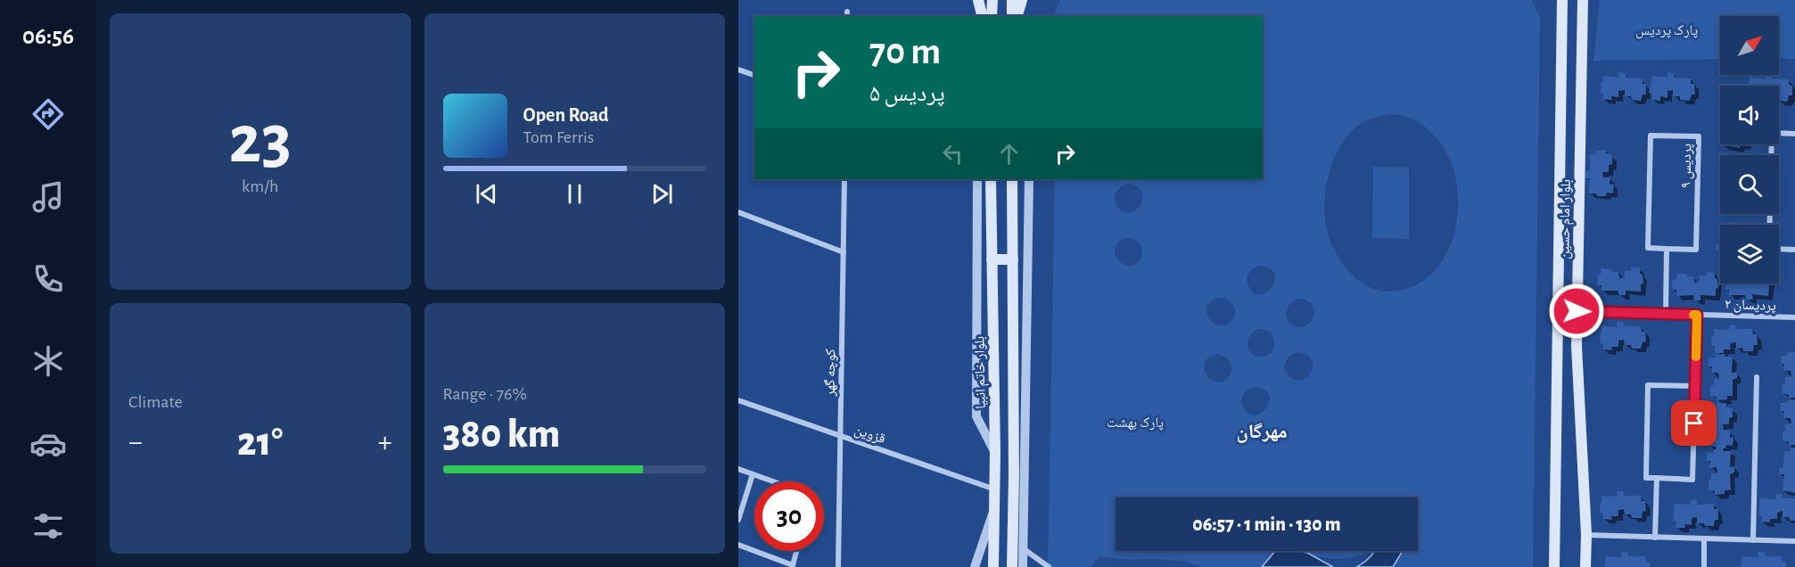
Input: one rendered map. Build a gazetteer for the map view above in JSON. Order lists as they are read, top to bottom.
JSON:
{
  "streets": {
    "main road": ["بلوار امام حسین", "بلوار خاتم انبیا"],
    "street": [
      "پردیس ۹",
      "پردیسان ۲",
      "کوچه گهر",
      "قزوین"
    ]
  },
  "crossings": [
    ["بلوار امام حسین", "پردیسان ۲"],
    ["کوچه گهر", "قزوین"],
    ["بلوار خاتم انبیا", "قزوین"]
  ],
  "districts": ["مهرگان"],
  "parks": ["پارک پردیس", "پارک بهشت"],
  "north": "top right",
  "page": {
    "tabs": "06:56",
    "tile": [
      ["23", "km/h"],
      "Climate",
      ["Range · 76%", "380 km"]
    ],
    "turn": ["70 m", "پردیس ۵"],
    "song": ["Open Road", "Tom Ferris"],
    "heat": ["−", "21°", "+"],
    "limit": "30",
    "trip": "06:57 · 1 min · 130 m"
  }
}
